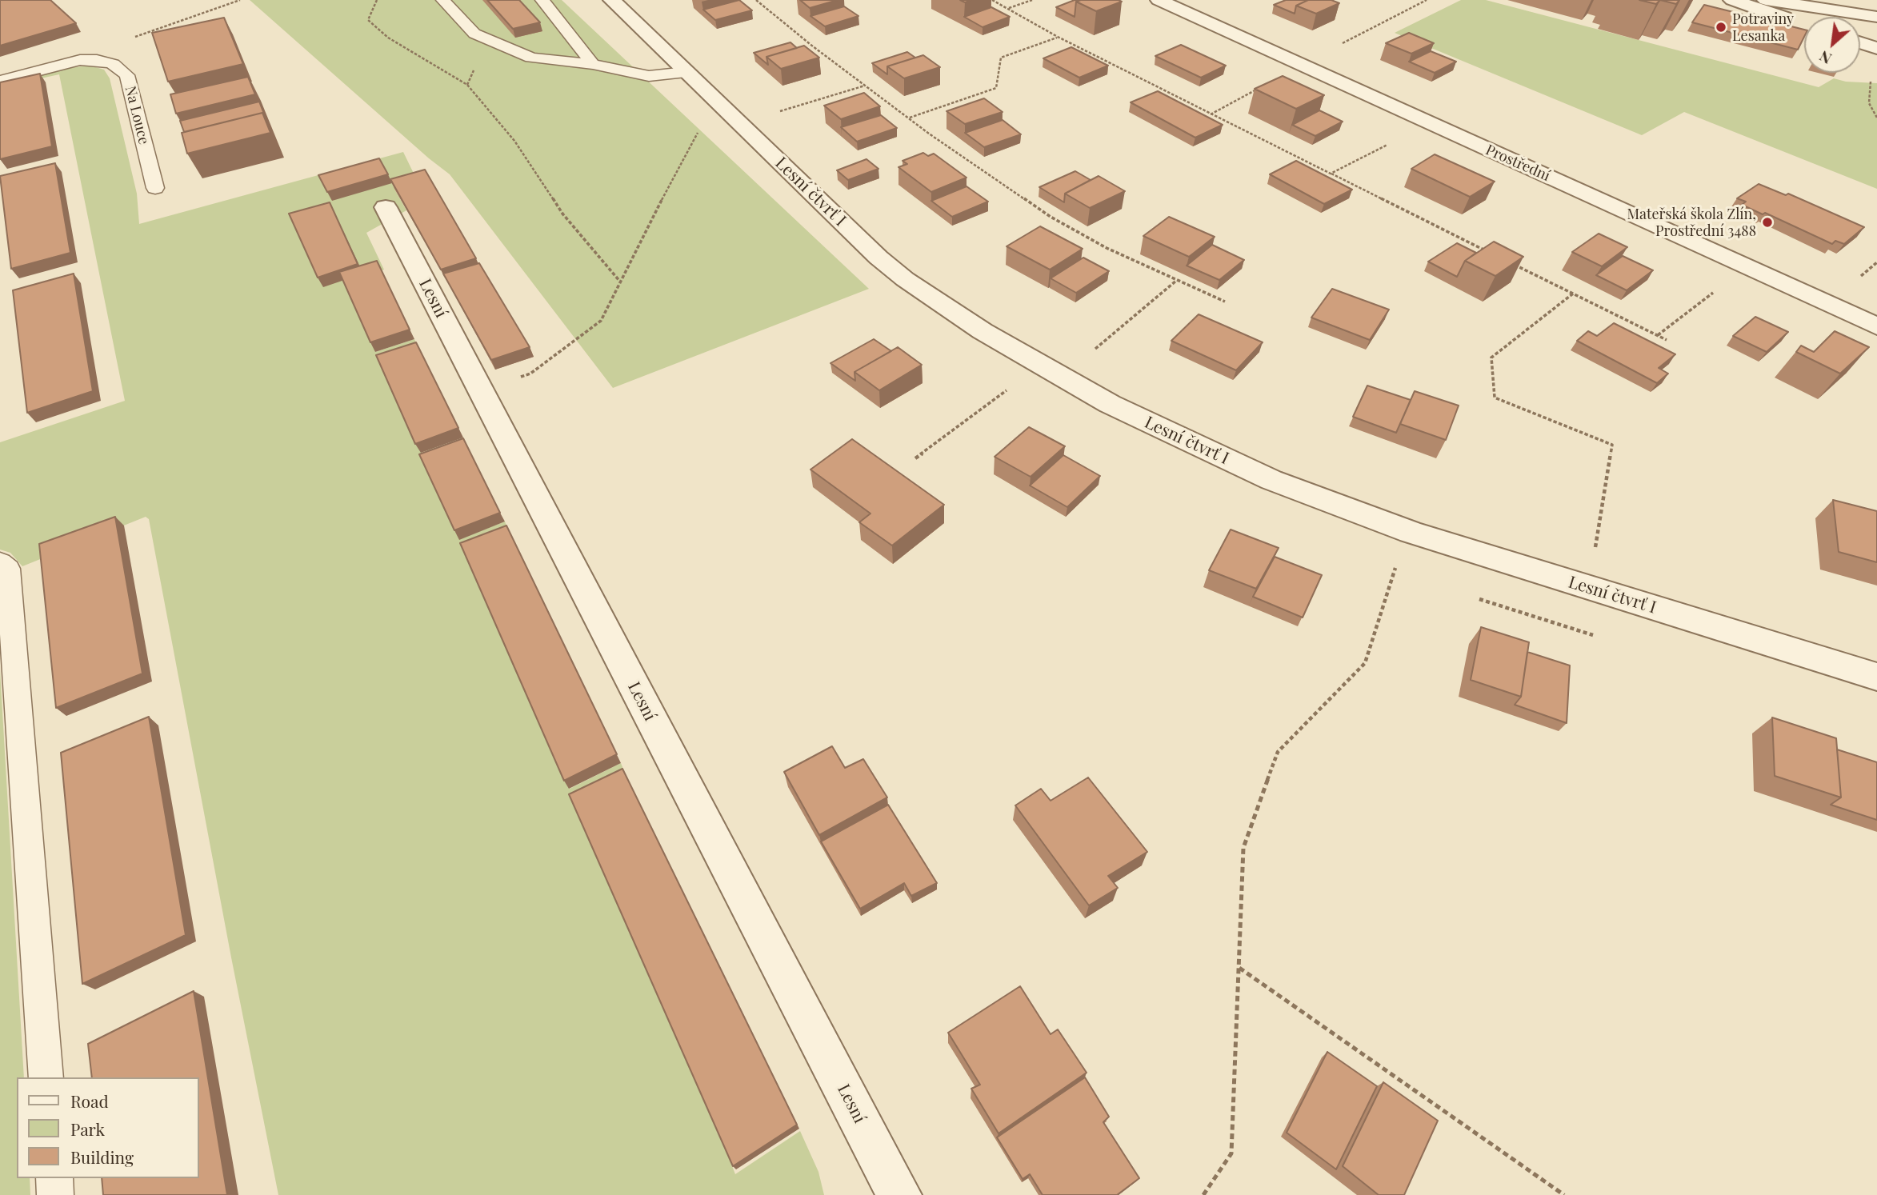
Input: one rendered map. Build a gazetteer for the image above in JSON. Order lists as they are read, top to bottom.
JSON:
{
  "streets": {
    "street": ["Prostřední", "Lesní čtvrť I", "Lesní"],
    "lane": ["Na Louce"]
  },
  "places": ["Potraviny Lesanka", "Mateřská škola Zlín, Prostřední 3488"],
  "legend": ["Road", "Park", "Building"],
  "north": "bottom left"
}
